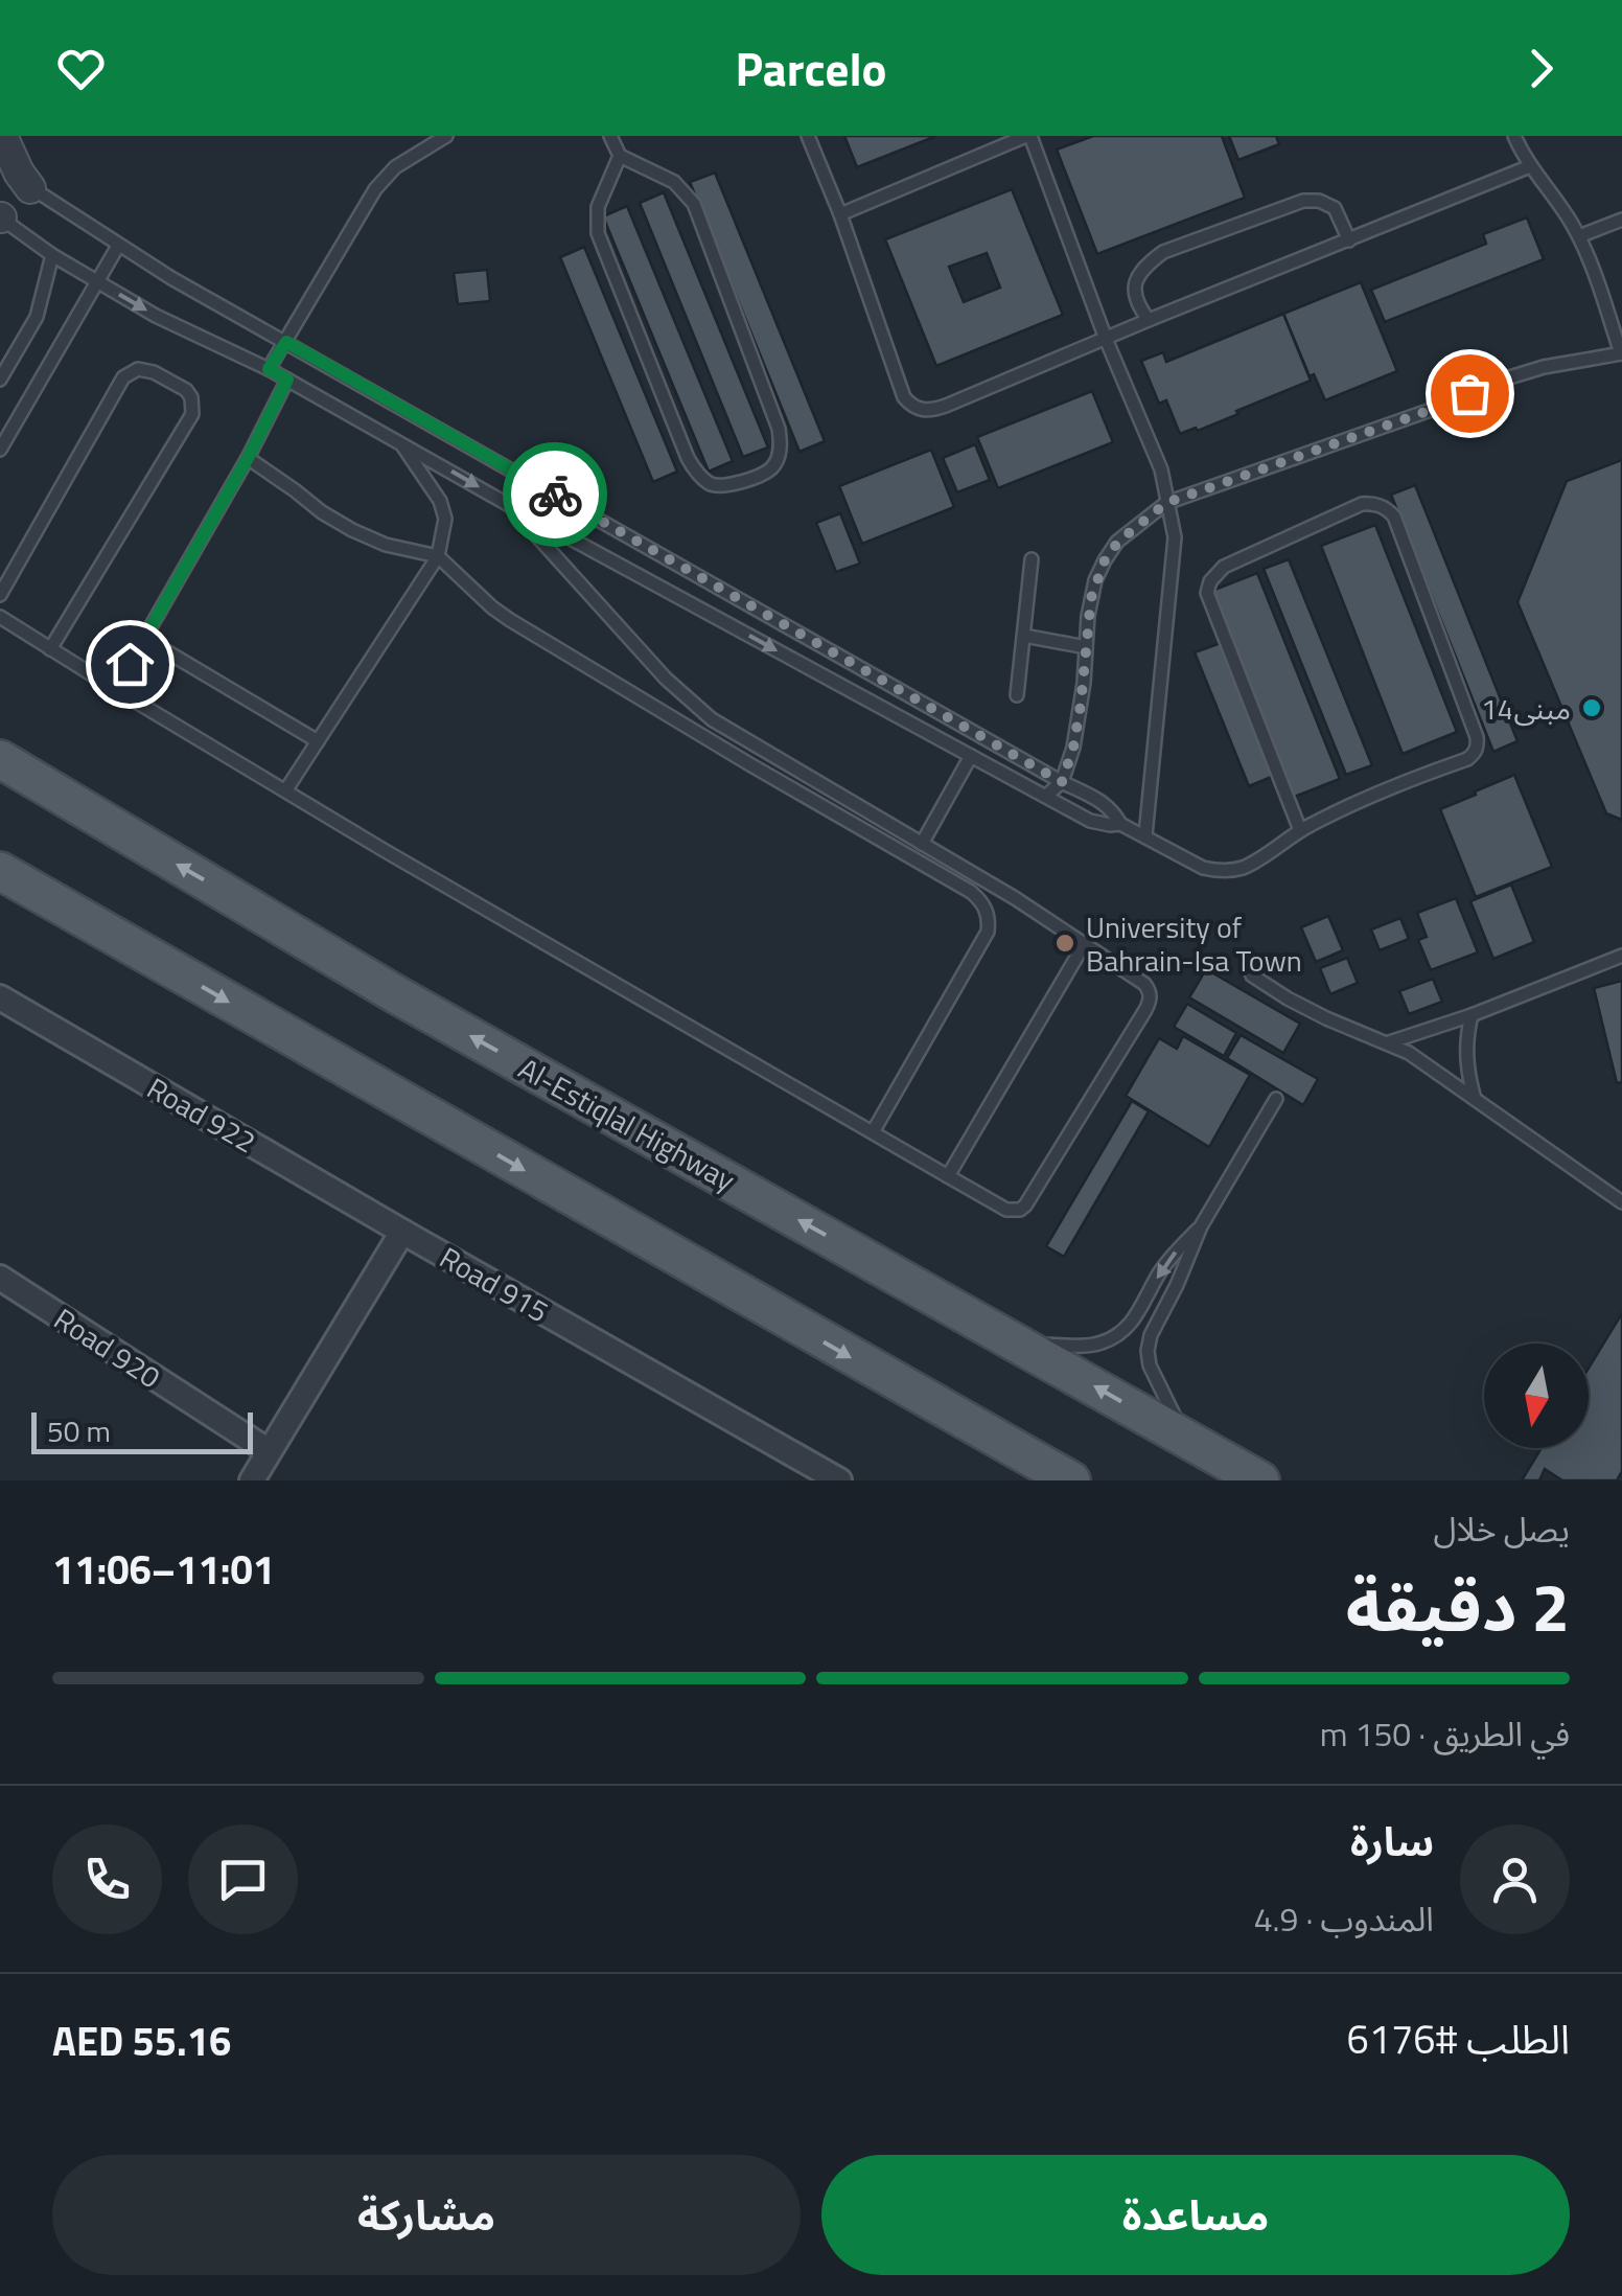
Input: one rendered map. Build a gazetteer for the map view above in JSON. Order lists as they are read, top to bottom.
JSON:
{
  "streets": {
    "main road": ["Al-Estiqlal Highway"],
    "street": ["Road 922", "Road 915", "Road 920"]
  },
  "crossings": [
    ["Road 922", "Road 915"]
  ],
  "places": ["مبنى14", "University of Bahrain-Isa Town"],
  "scale_bar": "50 m",
  "north": "bottom",
  "page": {
    "header": "Parcelo",
    "scale": "50 m",
    "heading": ["2 دقيقة", "يصل خلال", "11:01–11:06"],
    "panel": [
      "سارة",
      "المندوب · 4.9",
      "الطلب #6176",
      "AED 55.16"
    ],
    "bar": "في الطريق · 150 m",
    "buttons": ["مساعدة", "مشاركة"]
  }
}
